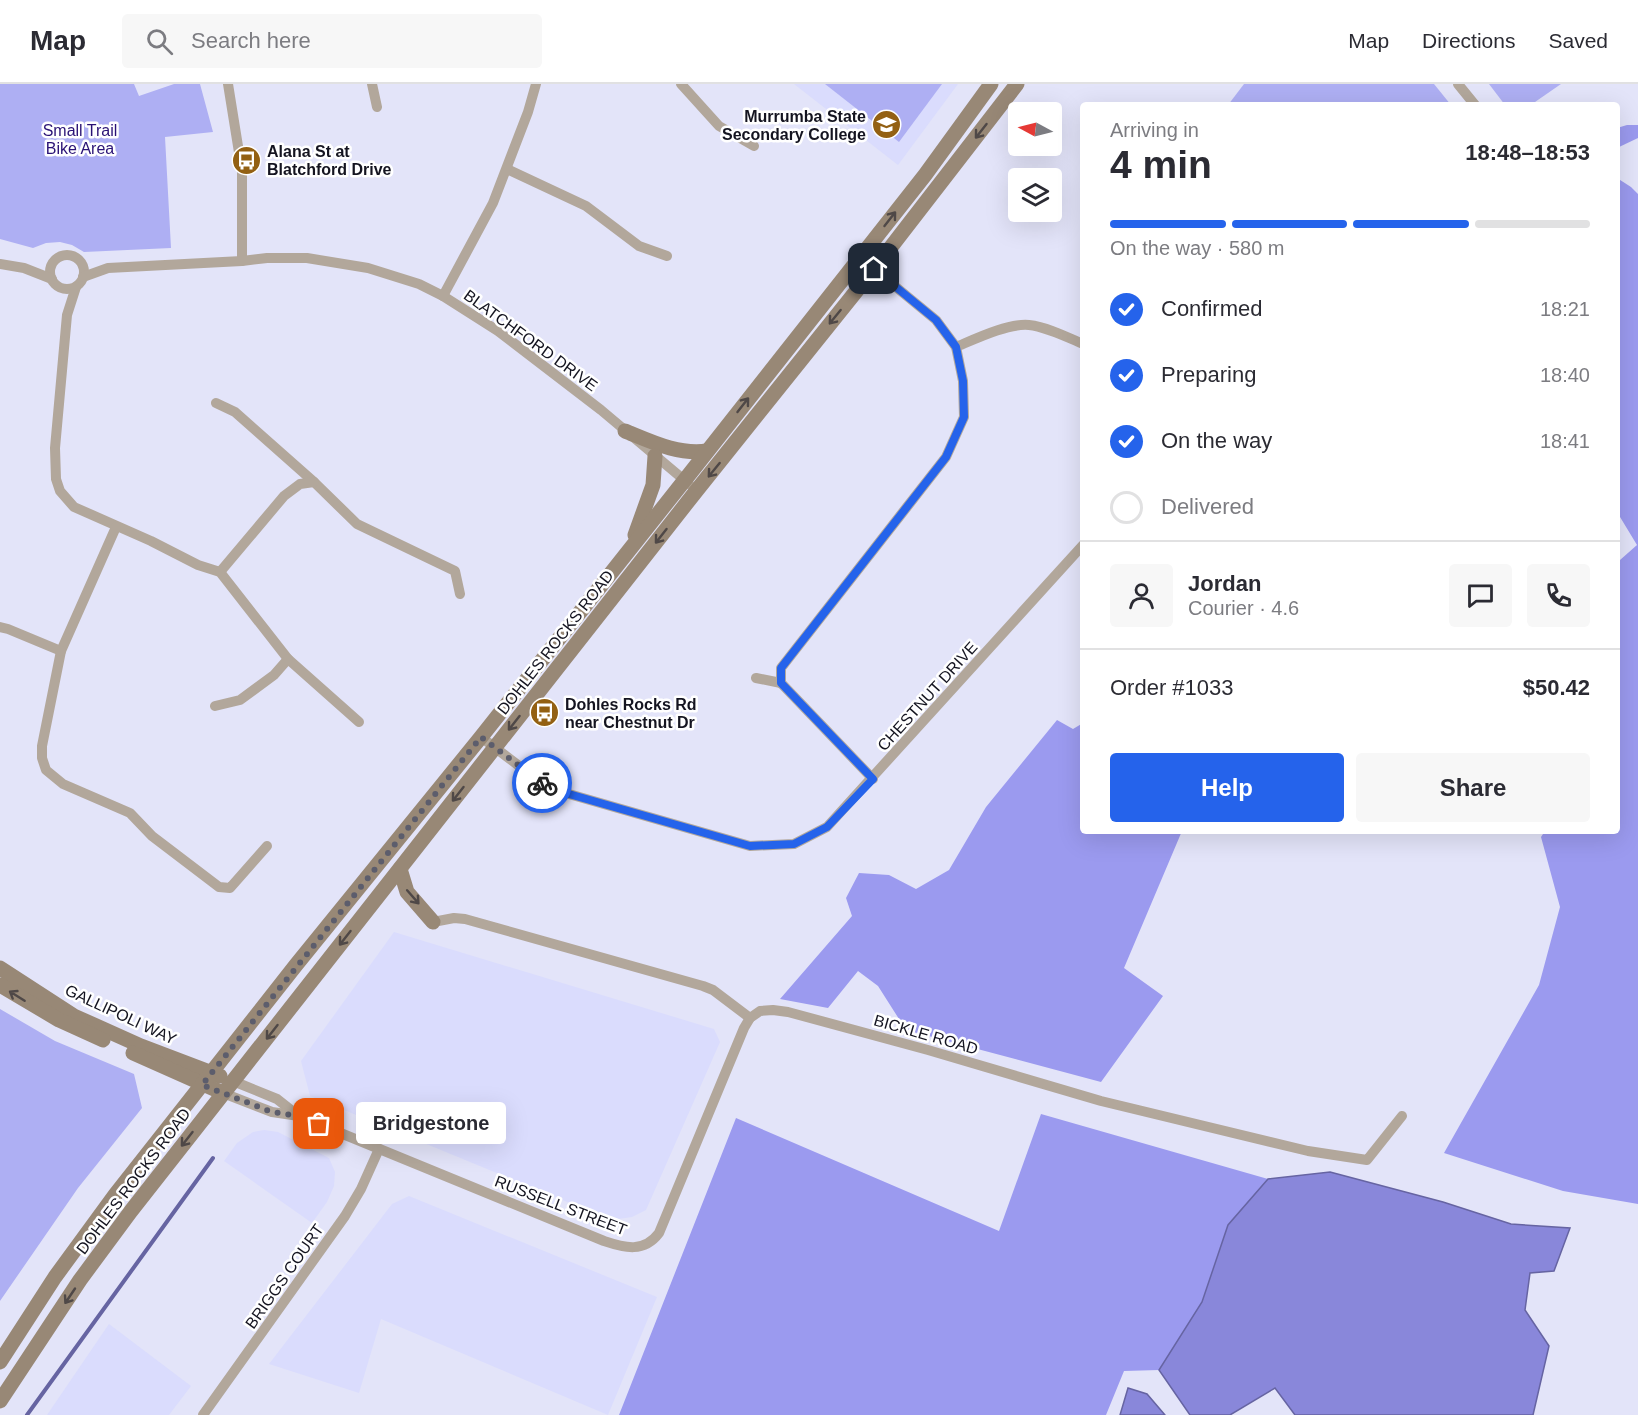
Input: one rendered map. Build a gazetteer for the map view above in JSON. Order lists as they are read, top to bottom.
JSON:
{
  "streets": {
    "main road": ["DOHLES ROCKS ROAD", "GALLIPOLI WAY"],
    "street": [
      "BLATCHFORD DRIVE",
      "CHESTNUT DRIVE",
      "BICKLE ROAD",
      "RUSSELL STREET",
      "BRIGGS COURT"
    ]
  },
  "crossings": [
    ["BLATCHFORD DRIVE", "DOHLES ROCKS ROAD"],
    ["DOHLES ROCKS ROAD", "CHESTNUT DRIVE"],
    ["DOHLES ROCKS ROAD", "GALLIPOLI WAY"],
    ["DOHLES ROCKS ROAD", "RUSSELL STREET"],
    ["GALLIPOLI WAY", "RUSSELL STREET"],
    ["BICKLE ROAD", "RUSSELL STREET"],
    ["RUSSELL STREET", "BRIGGS COURT"]
  ],
  "parks": ["Small Trail Bike Area"],
  "places": {
    "school or university": ["Murrumba State Secondary College"],
    "bus stop": ["Alana St at Blatchford Drive", "Dohles Rocks Rd near Chestnut Dr"],
    "other": ["Bridgestone"]
  },
  "north": "left",
  "page": {
    "header": "Map",
    "search": "Search here",
    "nav": ["Map", "Directions", "Saved"],
    "heading": ["4 min", "Arriving in", "18:48–18:53"],
    "panel": [
      "Jordan",
      "Courier · 4.6",
      "Order #1033",
      "$50.42"
    ],
    "bar": "On the way · 580 m",
    "list": [
      ["Confirmed", "18:21"],
      ["Preparing", "18:40"],
      ["On the way", "18:41"],
      "Delivered"
    ],
    "buttons": ["Help", "Share"],
    "bubble": "Bridgestone"
  }
}
